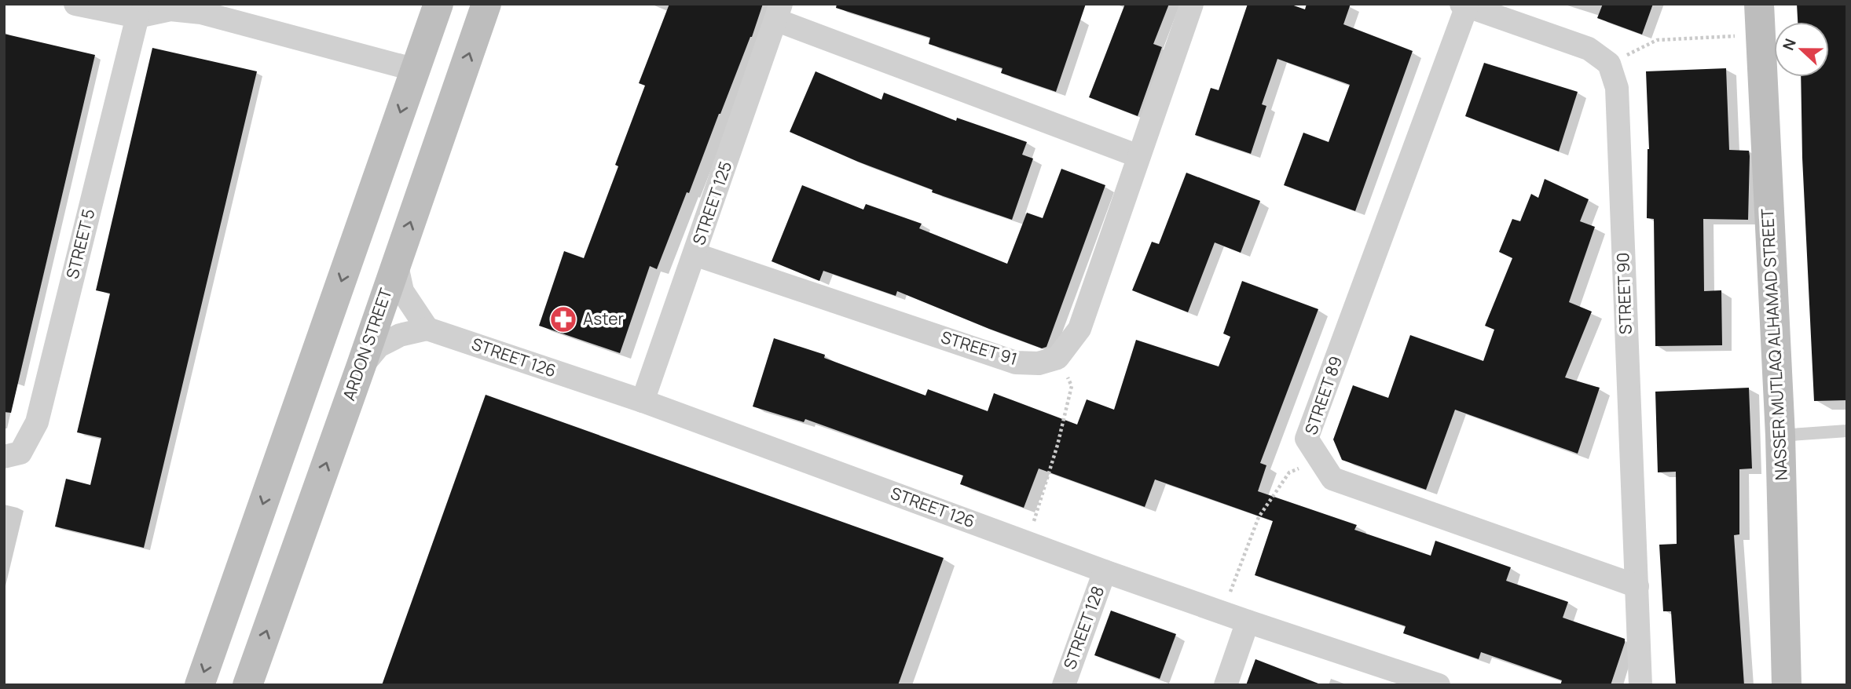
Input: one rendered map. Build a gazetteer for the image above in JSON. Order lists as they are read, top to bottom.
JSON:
{
  "streets": {
    "main road": ["ARDON STREET", "NASSER MUTLAQ ALHAMAD STREET"],
    "street": [
      "STREET 125",
      "STREET 5",
      "STREET 90",
      "STREET 91",
      "STREET 126",
      "STREET 89",
      "STREET 128"
    ]
  },
  "crossings": [
    ["STREET 125", "STREET 91"],
    ["STREET 125", "STREET 126"],
    ["STREET 90", "STREET 89"],
    ["STREET 126", "STREET 128"]
  ],
  "places": {
    "pharmacy": ["Aster"]
  },
  "north": "left"
}
